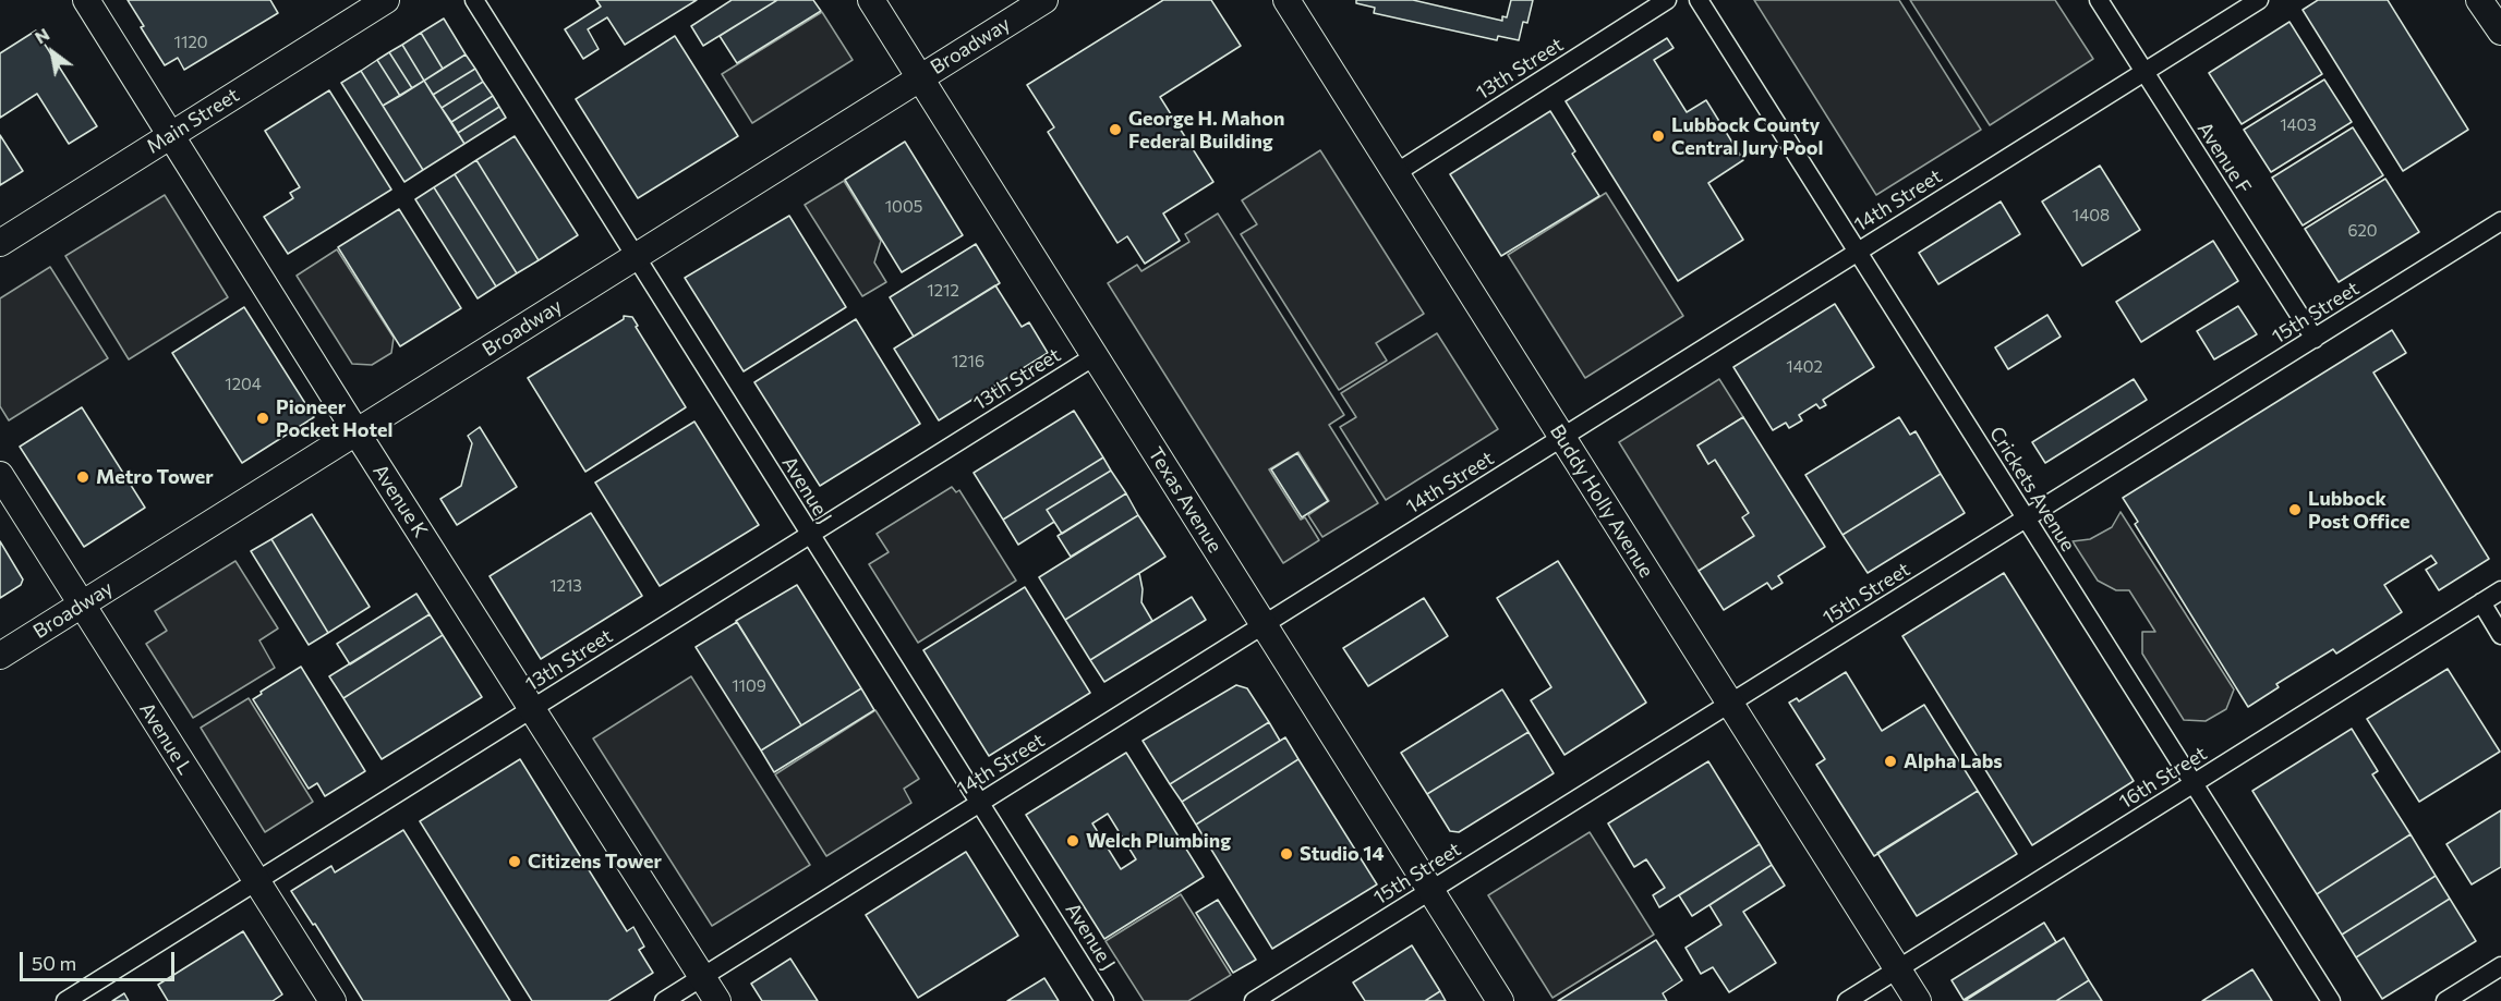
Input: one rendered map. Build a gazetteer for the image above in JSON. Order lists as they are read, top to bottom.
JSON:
{
  "streets": {
    "main road": [
      "Broadway",
      "Main Street",
      "Texas Avenue",
      "Avenue K",
      "Buddy Holly Avenue",
      "Avenue L"
    ],
    "street": [
      "13th Street",
      "Avenue F",
      "14th Street",
      "15th Street",
      "Crickets Avenue",
      "Avenue J",
      "16th Street"
    ]
  },
  "crossings": [
    ["Broadway", "Avenue J"],
    ["Broadway", "Texas Avenue"],
    ["Broadway", "Avenue K"],
    ["Broadway", "Avenue L"],
    ["13th Street", "Avenue J"],
    ["13th Street", "Texas Avenue"],
    ["13th Street", "Avenue K"],
    ["13th Street", "Buddy Holly Avenue"],
    ["13th Street", "Avenue L"],
    ["Main Street", "Avenue K"],
    ["Avenue F", "14th Street"],
    ["Avenue F", "15th Street"],
    ["14th Street", "Crickets Avenue"],
    ["14th Street", "Avenue J"],
    ["14th Street", "Texas Avenue"],
    ["14th Street", "Avenue K"],
    ["14th Street", "Buddy Holly Avenue"],
    ["15th Street", "Crickets Avenue"],
    ["15th Street", "Texas Avenue"],
    ["15th Street", "Buddy Holly Avenue"],
    ["Crickets Avenue", "16th Street"],
    ["Buddy Holly Avenue", "16th Street"]
  ],
  "places": [
    "George H. Mahon Federal Building",
    "Lubbock County Central Jury Pool",
    "Pioneer Pocket Hotel",
    "Metro Tower",
    "Lubbock Post Office",
    "Alpha Labs",
    "Welch Plumbing",
    "Studio 14",
    "Citizens Tower"
  ],
  "house_numbers": [
    "1120",
    "1403",
    "1005",
    "1408",
    "620",
    "1212",
    "1216",
    "1402",
    "1204",
    "1213",
    "1109"
  ],
  "scale_bar": "50 m",
  "north": "top left"
}
